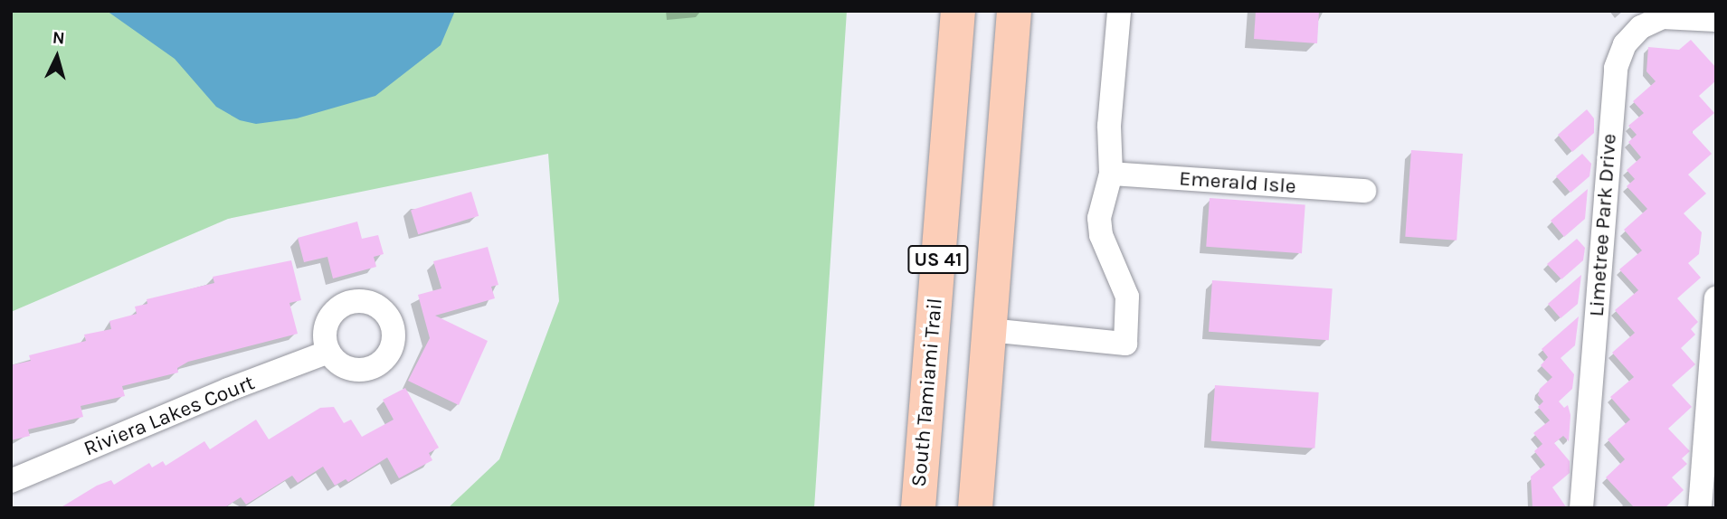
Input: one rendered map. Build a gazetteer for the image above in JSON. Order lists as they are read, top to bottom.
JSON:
{
  "streets": {
    "main road": ["US 41", "South Tamiami Trail"],
    "street": ["Emerald Isle", "Limetree Park Drive", "Riviera Lakes Court"]
  },
  "north": "top"
}
